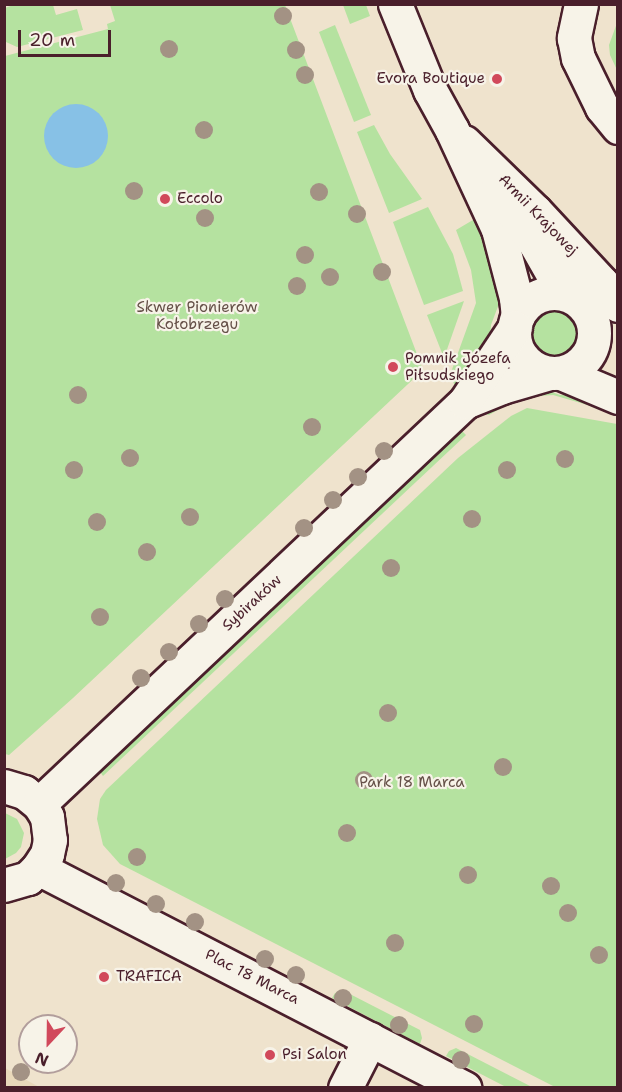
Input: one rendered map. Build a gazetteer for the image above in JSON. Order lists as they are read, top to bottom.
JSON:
{
  "streets": {
    "street": ["Armii Krajowej", "Sybiraków", "Plac 18 Marca"]
  },
  "crossings": [
    ["Armii Krajowej", "Sybiraków"]
  ],
  "parks": ["Skwer Pionierów Kołobrzegu", "Park 18 Marca"],
  "places": [
    "Evora Boutique",
    "Eccolo",
    "Pomnik Józefa Piłsudskiego",
    "TRAFICA",
    "Psi Salon"
  ],
  "scale_bar": "20 m",
  "north": "bottom"
}
